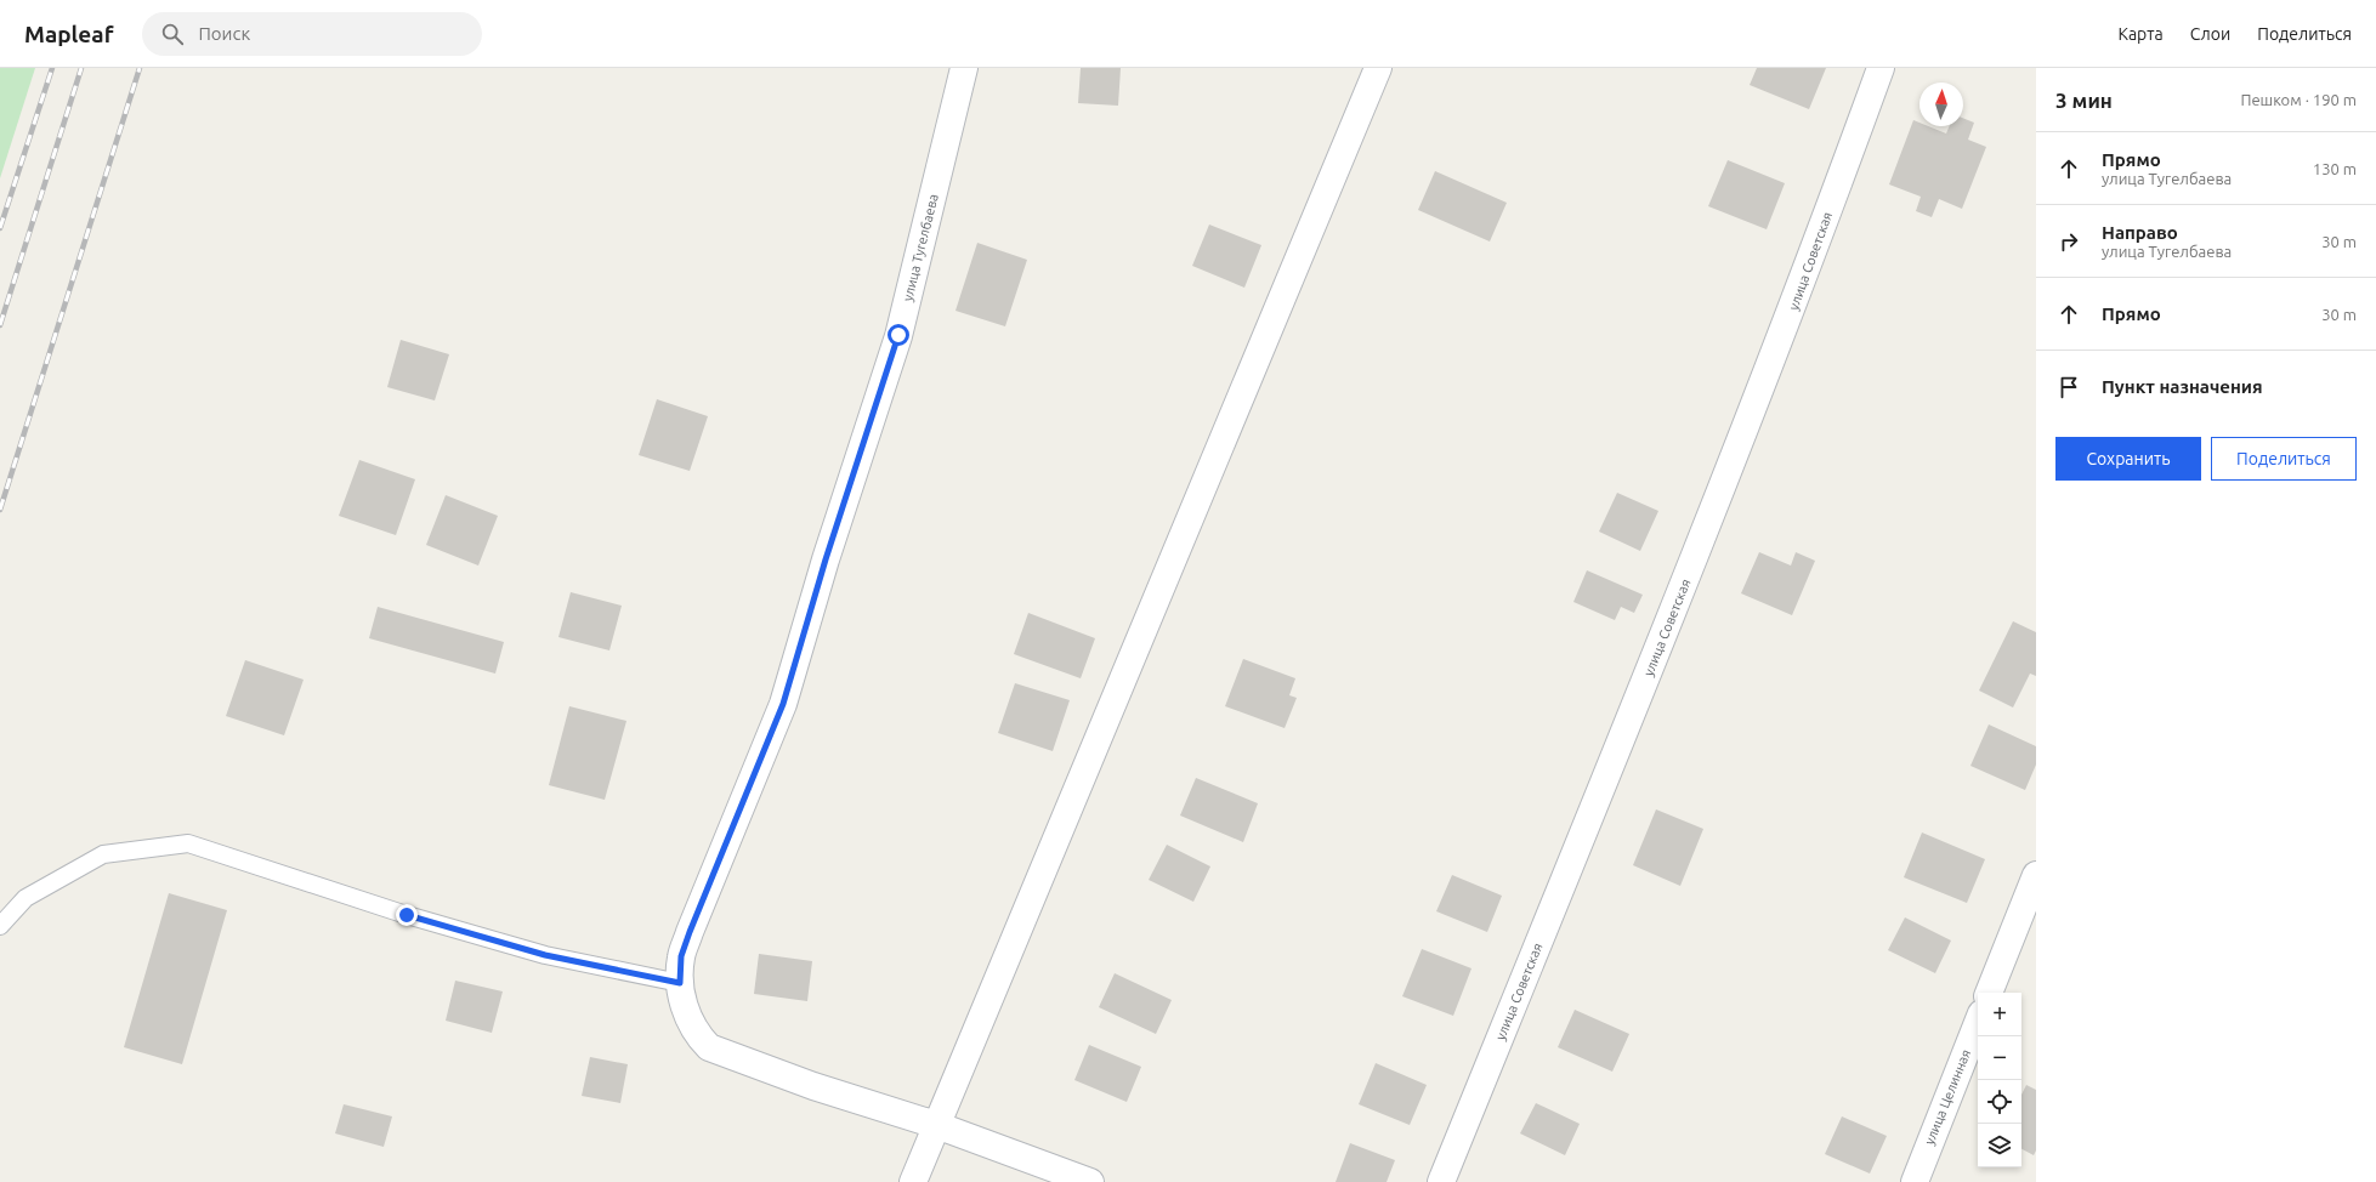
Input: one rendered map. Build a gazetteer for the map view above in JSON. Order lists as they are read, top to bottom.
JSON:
{
  "streets": {
    "street": ["улица Тугелбаева", "улица Советская", "улица Целинная"]
  },
  "north": "top",
  "page": {
    "header": "Mapleaf",
    "search": "Поиск",
    "nav": ["Карта", "Слои", "Поделиться"],
    "heading": ["3 мин", "Пешком · 190 m"],
    "list": [
      ["Прямо", "улица Тугелбаева", "130 m"],
      ["Направо", "улица Тугелбаева", "30 m"],
      ["Прямо", "30 m"],
      "Пункт назначения"
    ],
    "buttons": ["Сохранить", "Поделиться"],
    "map_buttons": ["+", "−"]
  }
}
